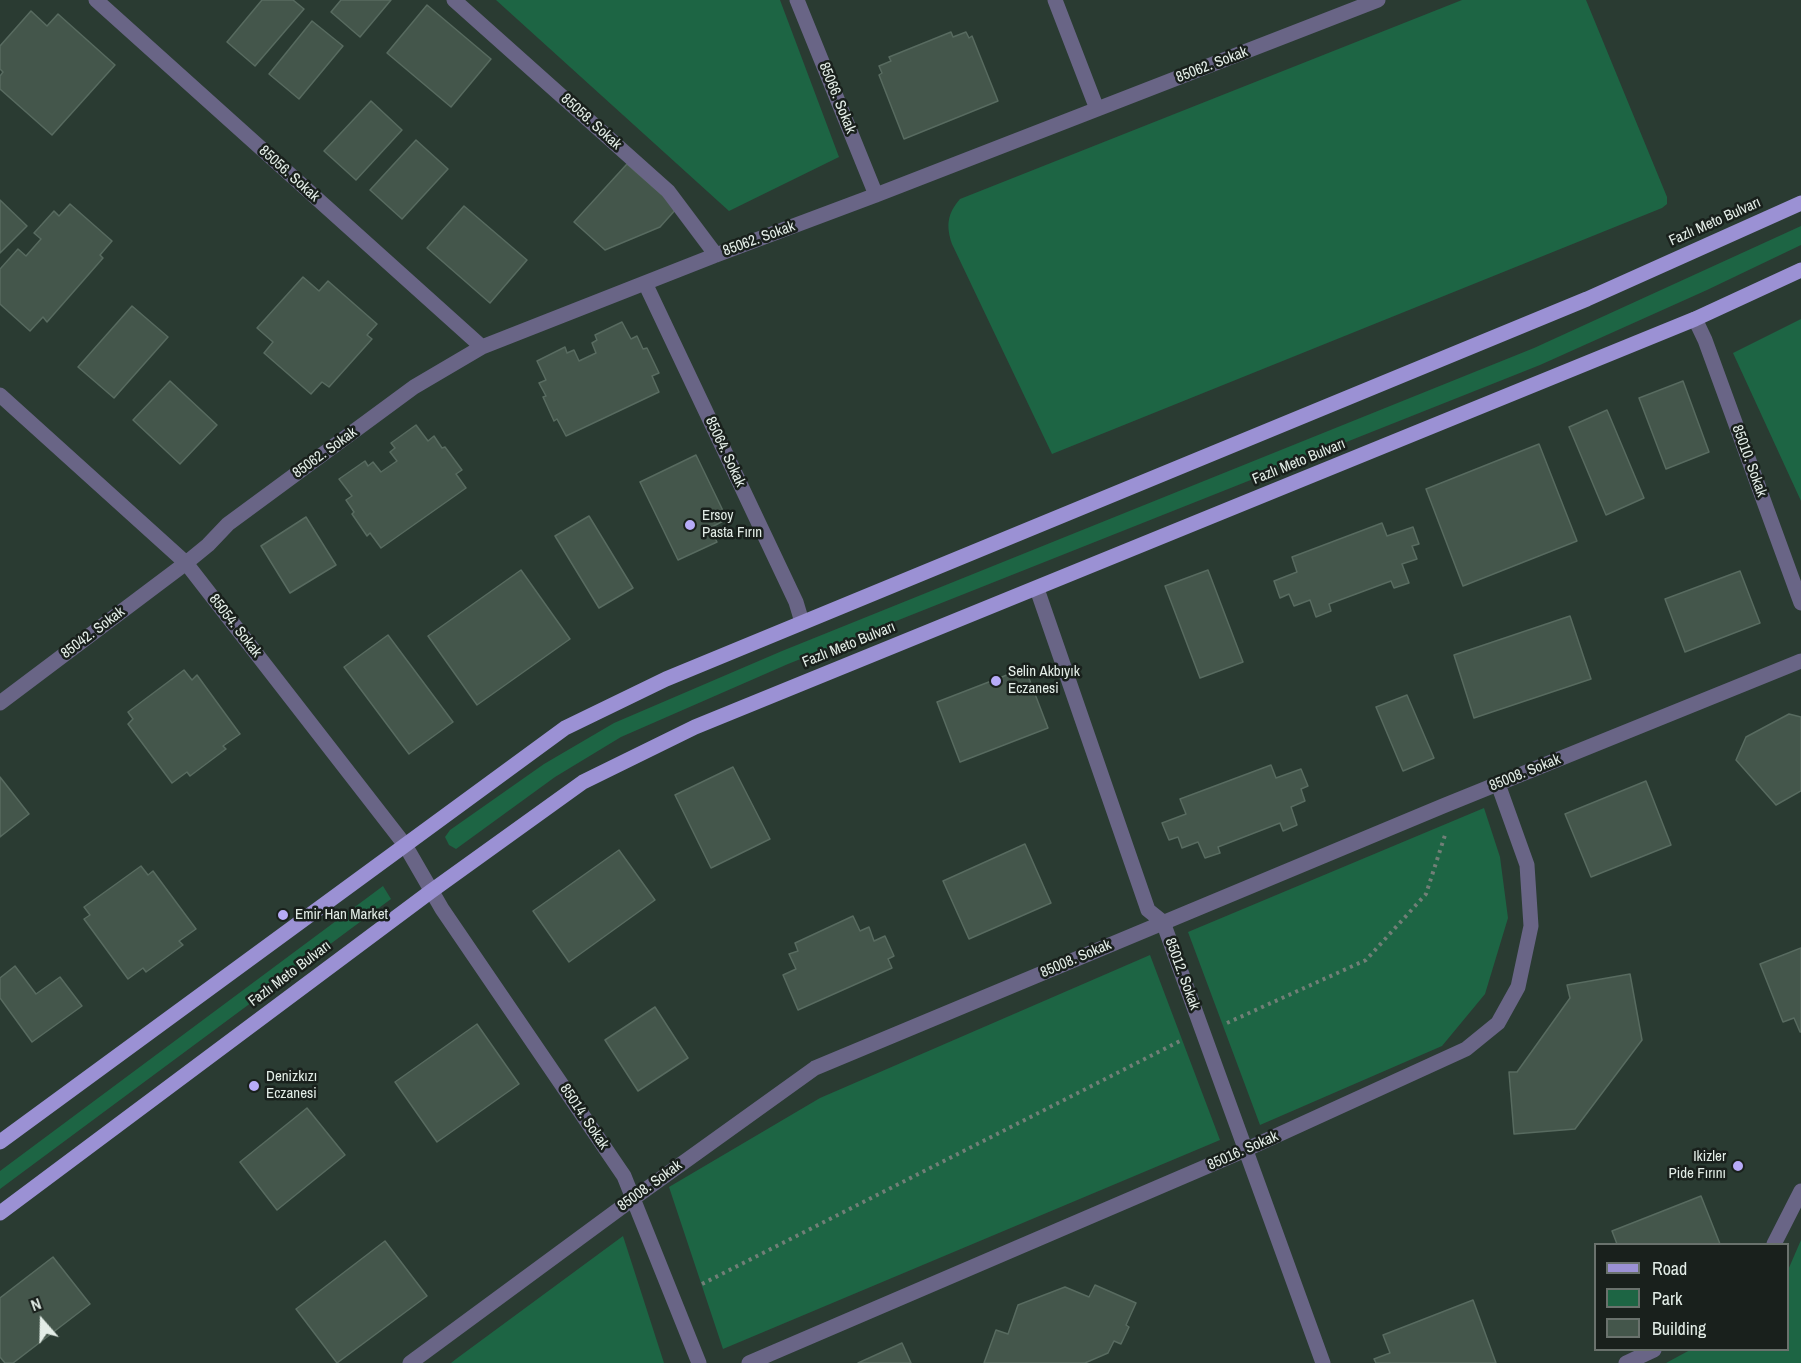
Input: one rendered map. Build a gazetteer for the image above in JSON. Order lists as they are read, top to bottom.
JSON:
{
  "streets": {
    "main road": ["Fazlı Meto Bulvarı"],
    "street": [
      "85062. Sokak",
      "85066. Sokak",
      "85058. Sokak",
      "85056. Sokak",
      "85064. Sokak",
      "85010. Sokak",
      "85054. Sokak",
      "85042. Sokak",
      "85008. Sokak",
      "85012. Sokak",
      "85014. Sokak",
      "85016. Sokak"
    ]
  },
  "crossings": [
    ["85062. Sokak", "85066. Sokak"],
    ["85062. Sokak", "85058. Sokak"],
    ["85062. Sokak", "85056. Sokak"],
    ["85062. Sokak", "85064. Sokak"],
    ["85062. Sokak", "85054. Sokak"],
    ["85062. Sokak", "85042. Sokak"],
    ["Fazlı Meto Bulvarı", "85064. Sokak"],
    ["Fazlı Meto Bulvarı", "85010. Sokak"],
    ["Fazlı Meto Bulvarı", "85054. Sokak"],
    ["Fazlı Meto Bulvarı", "85012. Sokak"],
    ["Fazlı Meto Bulvarı", "85014. Sokak"],
    ["85054. Sokak", "85042. Sokak"],
    ["85054. Sokak", "85014. Sokak"],
    ["85008. Sokak", "85012. Sokak"],
    ["85008. Sokak", "85014. Sokak"],
    ["85008. Sokak", "85016. Sokak"],
    ["85012. Sokak", "85016. Sokak"]
  ],
  "places": [
    "Ersoy Pasta Fırın",
    "Selin Akbıyık Eczanesi",
    "Emir Han Market",
    "Denizkızı Eczanesi",
    "Ikizler Pide Fırını"
  ],
  "legend": ["Road", "Park", "Building"],
  "north": "top"
}
